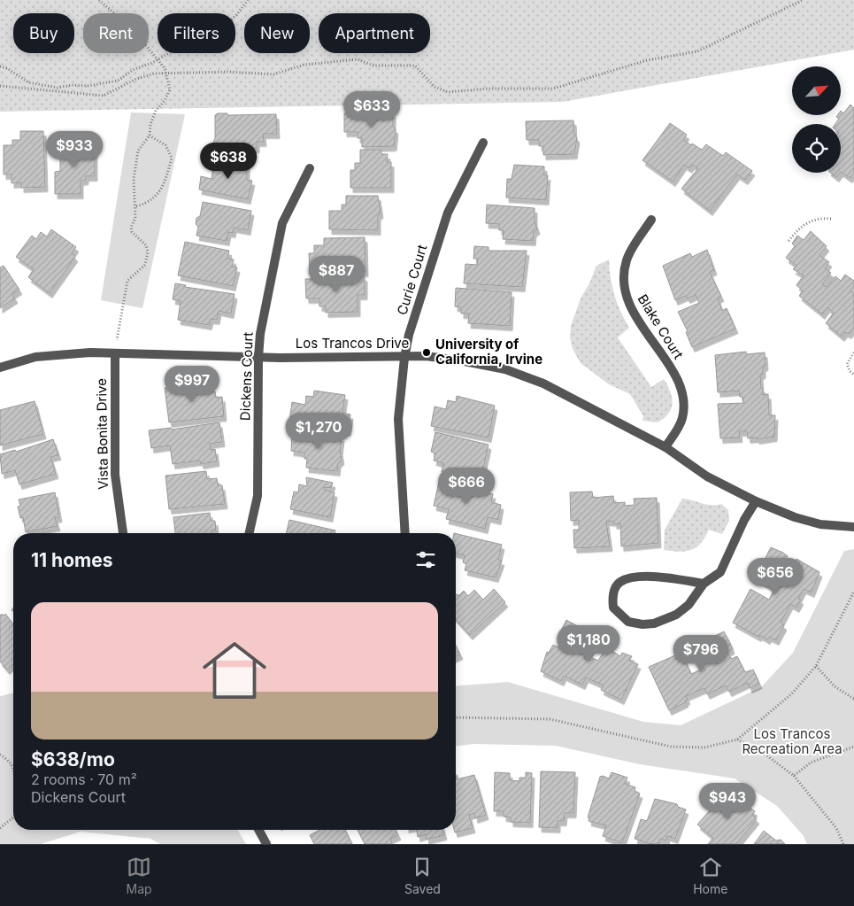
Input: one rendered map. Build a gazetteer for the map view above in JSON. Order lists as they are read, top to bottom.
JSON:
{
  "streets": {
    "street": [
      "Curie Court",
      "Blake Court",
      "Los Trancos Drive",
      "Dickens Court",
      "Vista Bonita Drive"
    ]
  },
  "crossings": [
    ["Curie Court", "Los Trancos Drive"],
    ["Blake Court", "Los Trancos Drive"],
    ["Los Trancos Drive", "Dickens Court"],
    ["Los Trancos Drive", "Vista Bonita Drive"]
  ],
  "parks": ["Los Trancos Recreation Area"],
  "places": ["University of California, Irvine"],
  "north": "top right",
  "page": {
    "chip": [
      "Buy",
      "Rent",
      "Filters",
      "New",
      "Apartment"
    ],
    "price": [
      "$633",
      "$933",
      "$638",
      "$887",
      "$997",
      "$1,270",
      "$666",
      "$656",
      "$1,180",
      "$796",
      "$943"
    ],
    "heading": "11 homes",
    "list": [
      {
        "name": "$638/mo",
        "note": "2 rooms · 70 m² · Dickens Court"
      }
    ],
    "tabs": ["Map", "Saved", "Home"]
  }
}
